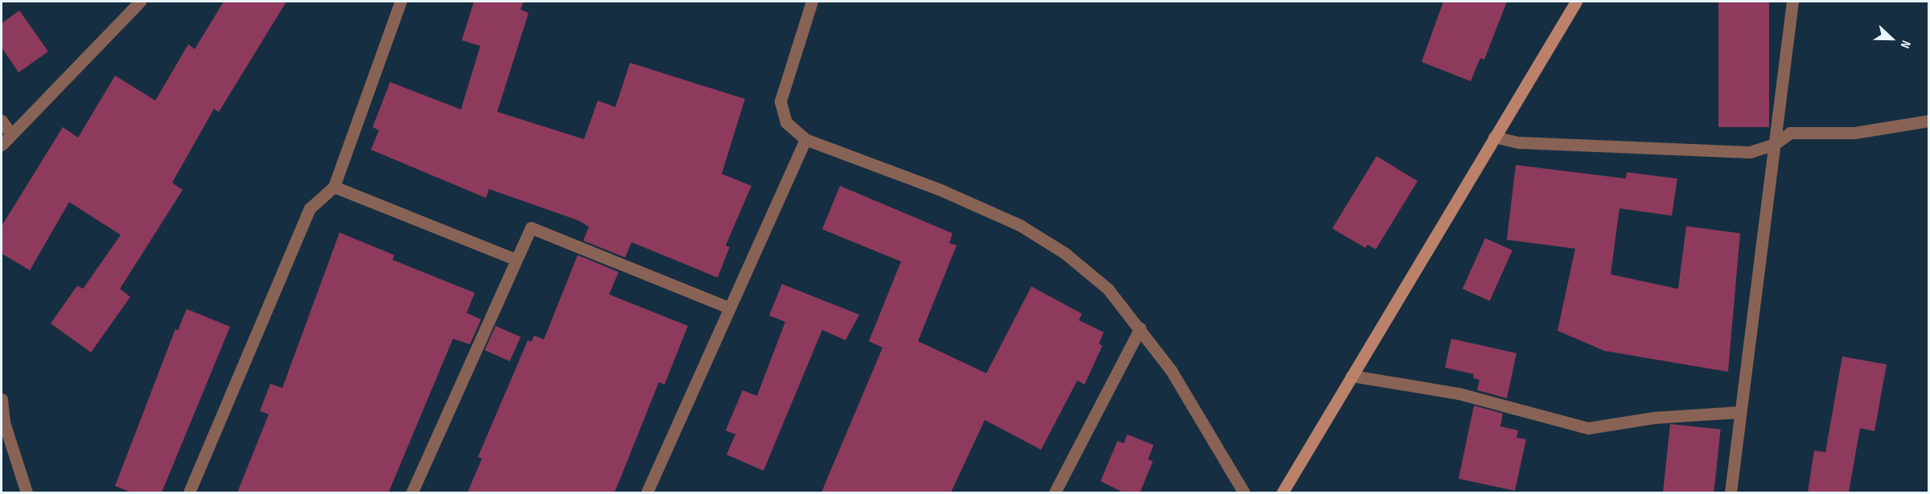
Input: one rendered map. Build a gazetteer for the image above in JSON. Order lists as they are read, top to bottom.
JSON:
{
  "north": "right"
}
